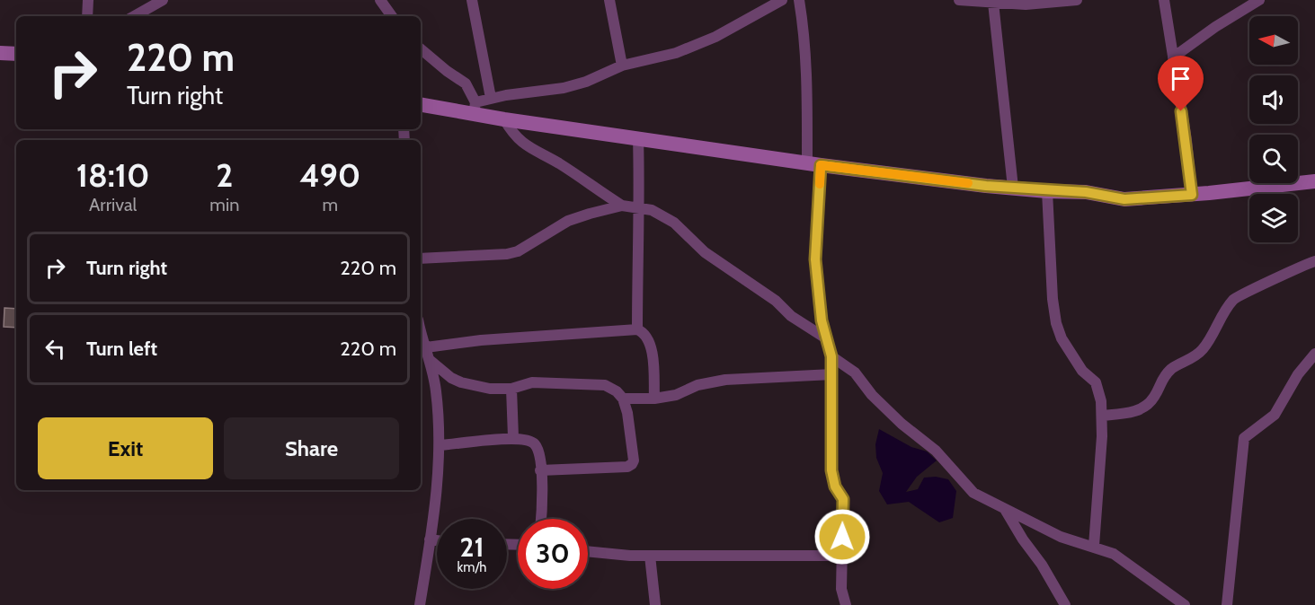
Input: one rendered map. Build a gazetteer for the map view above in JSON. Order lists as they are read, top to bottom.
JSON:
{
  "north": "left",
  "page": {
    "turn": ["220 m", "Turn right"],
    "eta": [
      "18:10",
      "Arrival",
      "2",
      "min",
      "490",
      "m"
    ],
    "list": [
      {
        "name": "Turn right",
        "value": "220 m"
      },
      {
        "name": "Turn left",
        "value": "220 m"
      }
    ],
    "buttons": ["Exit", "Share"],
    "speed": "21 km/h",
    "limit": "30"
  }
}
